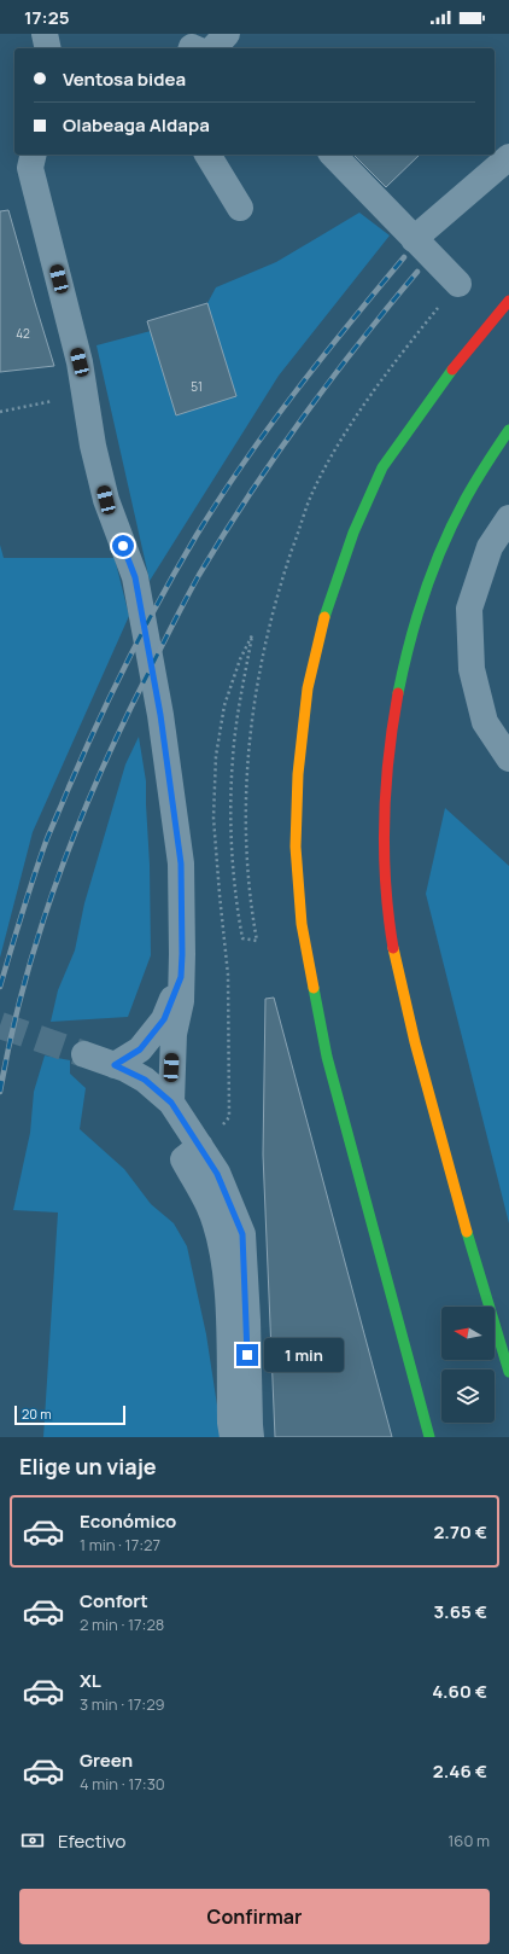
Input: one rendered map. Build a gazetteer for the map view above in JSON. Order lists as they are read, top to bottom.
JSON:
{
  "house_numbers": ["42", "51"],
  "scale_bar": "20 m",
  "north": "left",
  "page": {
    "status": "17:25",
    "banner": ["Ventosa bidea", "Olabeaga Aldapa"],
    "bubble": "1 min",
    "scale": "20 m",
    "heading": "Elige un viaje",
    "list": [
      {
        "name": "Económico",
        "note": "1 min · 17:27",
        "value": "2.70 €"
      },
      {
        "name": "Confort",
        "note": "2 min · 17:28",
        "value": "3.65 €"
      },
      {
        "name": "XL",
        "note": "3 min · 17:29",
        "value": "4.60 €"
      },
      {
        "name": "Green",
        "note": "4 min · 17:30",
        "value": "2.46 €"
      }
    ],
    "pay": ["Efectivo", "160 m"],
    "buttons": "Confirmar"
  }
}
